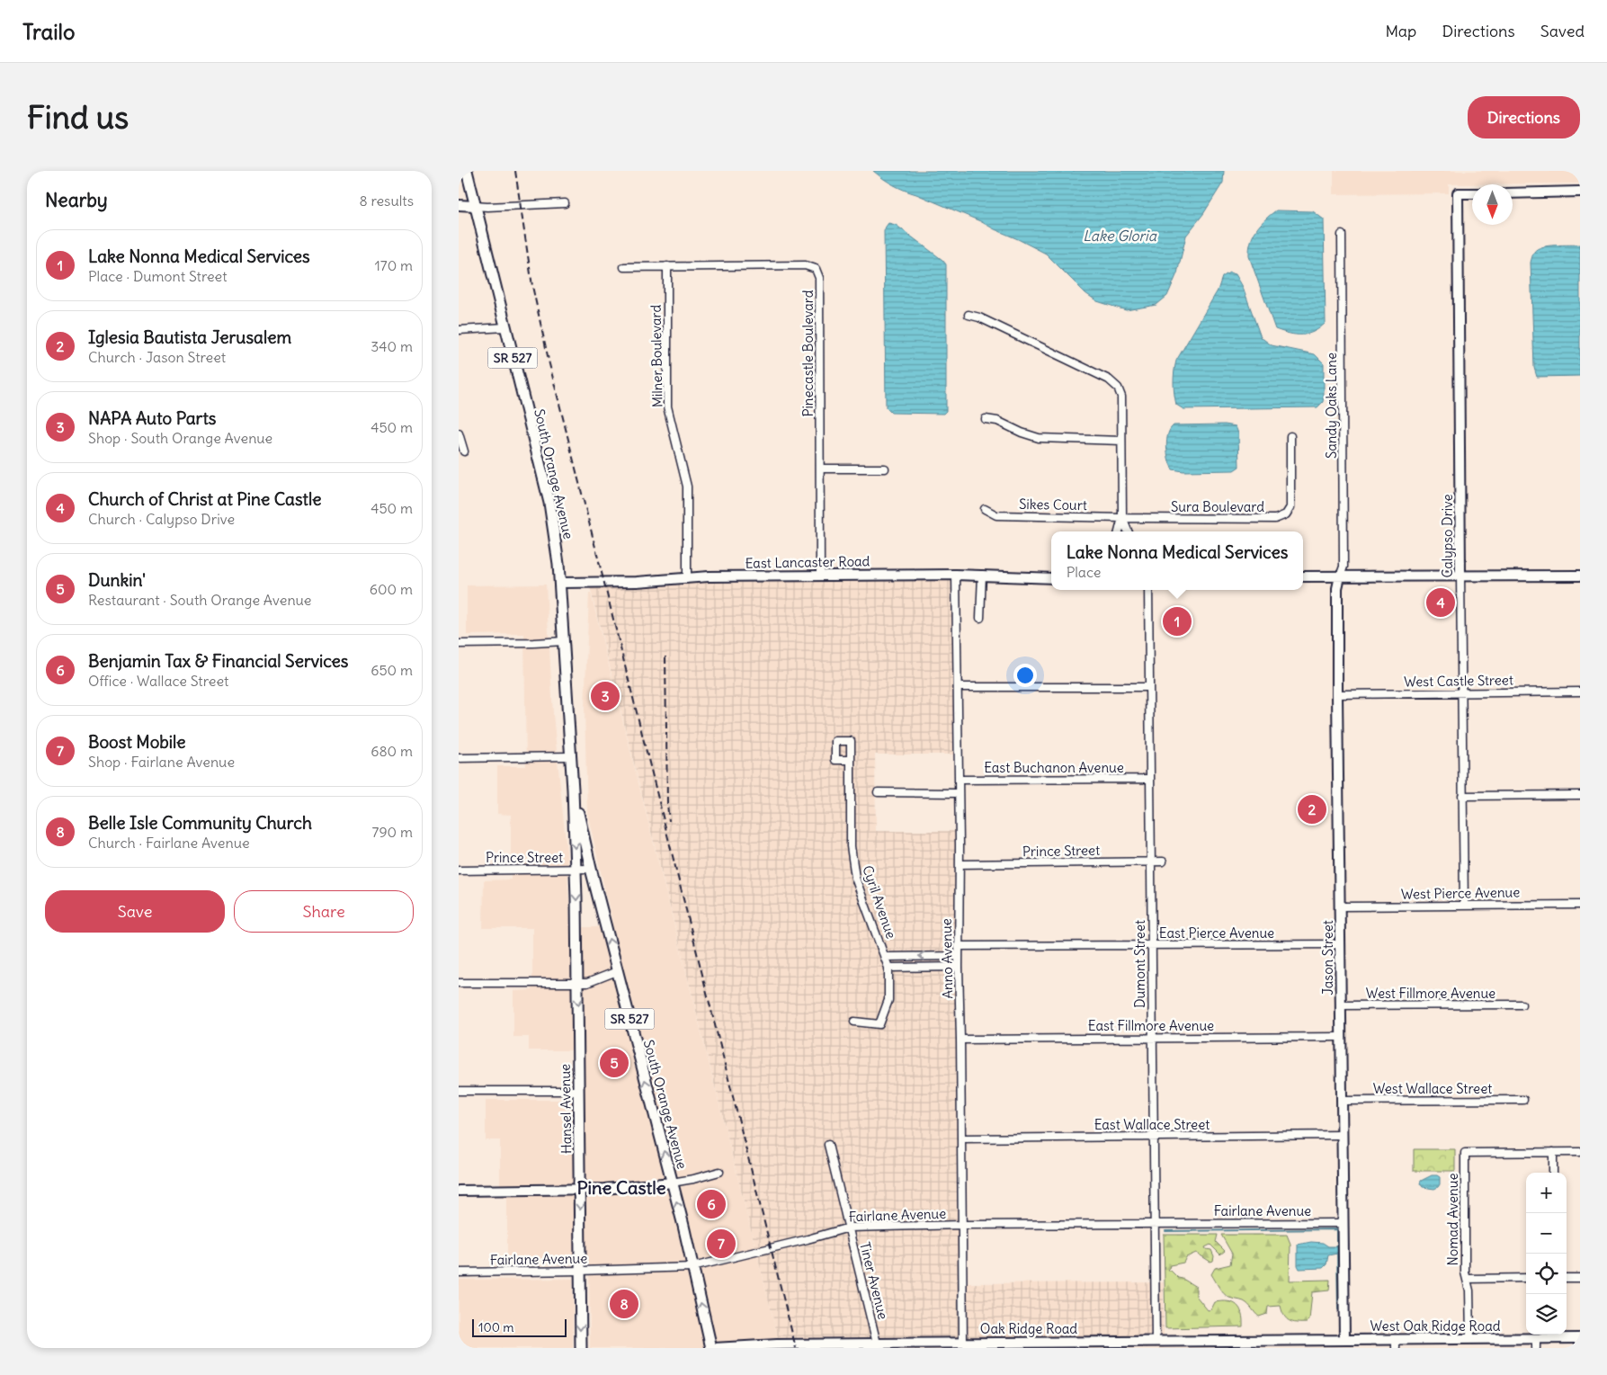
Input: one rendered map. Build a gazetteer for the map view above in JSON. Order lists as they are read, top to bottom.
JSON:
{
  "streets": {
    "main road": ["SR 527", "South Orange Avenue", "Hansel Avenue"],
    "street": [
      "Pinecastle Boulevard",
      "Milner Boulevard",
      "Sandy Oaks Lane",
      "Sikes Court",
      "Sura Boulevard",
      "Calypso Drive",
      "East Lancaster Road",
      "West Castle Street",
      "East Buchanon Avenue",
      "Prince Street",
      "West Pierce Avenue",
      "Cyril Avenue",
      "East Pierce Avenue",
      "Jason Street",
      "Anno Avenue",
      "Dumont Street",
      "West Fillmore Avenue",
      "East Fillmore Avenue",
      "West Wallace Street",
      "East Wallace Street",
      "Fairlane Avenue",
      "Nomad Avenue",
      "Tiner Avenue",
      "West Oak Ridge Road",
      "Oak Ridge Road"
    ]
  },
  "crossings": [
    ["Pinecastle Boulevard", "Milner Boulevard"],
    ["Pinecastle Boulevard", "East Lancaster Road"],
    ["Milner Boulevard", "East Lancaster Road"],
    ["Sandy Oaks Lane", "Jason Street"],
    ["South Orange Avenue", "East Lancaster Road"],
    ["South Orange Avenue", "Prince Street"],
    ["South Orange Avenue", "Hansel Avenue"],
    ["South Orange Avenue", "Fairlane Avenue"],
    ["South Orange Avenue", "Oak Ridge Road"],
    ["Sikes Court", "Sura Boulevard"],
    ["Calypso Drive", "West Castle Street"],
    ["Calypso Drive", "West Pierce Avenue"],
    ["East Lancaster Road", "Anno Avenue"],
    ["West Castle Street", "Jason Street"],
    ["East Buchanon Avenue", "Anno Avenue"],
    ["East Buchanon Avenue", "Dumont Street"],
    ["Prince Street", "Anno Avenue"],
    ["Prince Street", "Dumont Street"],
    ["Prince Street", "Hansel Avenue"],
    ["West Pierce Avenue", "Jason Street"],
    ["East Pierce Avenue", "Jason Street"],
    ["East Pierce Avenue", "Anno Avenue"],
    ["East Pierce Avenue", "Dumont Street"],
    ["Jason Street", "West Fillmore Avenue"],
    ["Jason Street", "East Fillmore Avenue"],
    ["Jason Street", "West Wallace Street"],
    ["Jason Street", "East Wallace Street"],
    ["Jason Street", "Fairlane Avenue"],
    ["Jason Street", "West Oak Ridge Road"],
    ["Jason Street", "Oak Ridge Road"],
    ["Anno Avenue", "East Fillmore Avenue"],
    ["Anno Avenue", "East Wallace Street"],
    ["Anno Avenue", "Fairlane Avenue"],
    ["Anno Avenue", "Oak Ridge Road"],
    ["Dumont Street", "East Fillmore Avenue"],
    ["Dumont Street", "East Wallace Street"],
    ["Dumont Street", "Fairlane Avenue"],
    ["Dumont Street", "Oak Ridge Road"],
    ["Hansel Avenue", "Fairlane Avenue"],
    ["Fairlane Avenue", "Tiner Avenue"],
    ["Nomad Avenue", "West Oak Ridge Road"],
    ["Tiner Avenue", "Oak Ridge Road"],
    ["West Oak Ridge Road", "Oak Ridge Road"]
  ],
  "one_way": ["Hansel Avenue"],
  "districts": ["Pine Castle"],
  "water": ["Lake Gloria"],
  "scale_bar": "100 m",
  "north": "bottom",
  "page": {
    "header": "Trailo",
    "nav": ["Map", "Directions", "Saved"],
    "buttons": [
      "Directions",
      ["Save", "Share"]
    ],
    "title": "Find us",
    "heading": ["Nearby", "8 results"],
    "list": [
      {
        "mark": "1",
        "name": "Lake Nonna Medical Services",
        "note": "Place · Dumont Street",
        "value": "170 m"
      },
      {
        "mark": "2",
        "name": "Iglesia Bautista Jerusalem",
        "note": "Church · Jason Street",
        "value": "340 m"
      },
      {
        "mark": "3",
        "name": "NAPA Auto Parts",
        "note": "Shop · South Orange Avenue",
        "value": "450 m"
      },
      {
        "mark": "4",
        "name": "Church of Christ at Pine Castle",
        "note": "Church · Calypso Drive",
        "value": "450 m"
      },
      {
        "mark": "5",
        "name": "Dunkin'",
        "note": "Restaurant · South Orange Avenue",
        "value": "600 m"
      },
      {
        "mark": "6",
        "name": "Benjamin Tax & Financial Services",
        "note": "Office · Wallace Street",
        "value": "650 m"
      },
      {
        "mark": "7",
        "name": "Boost Mobile",
        "note": "Shop · Fairlane Avenue",
        "value": "680 m"
      },
      {
        "mark": "8",
        "name": "Belle Isle Community Church",
        "note": "Church · Fairlane Avenue",
        "value": "790 m"
      }
    ],
    "popup": ["Lake Nonna Medical Services", "Place"],
    "pins": [
      "4",
      "1",
      "3",
      "2",
      "5",
      "6",
      "7",
      "8"
    ],
    "map_buttons": ["+", "−"],
    "scale": "100 m"
  }
}
